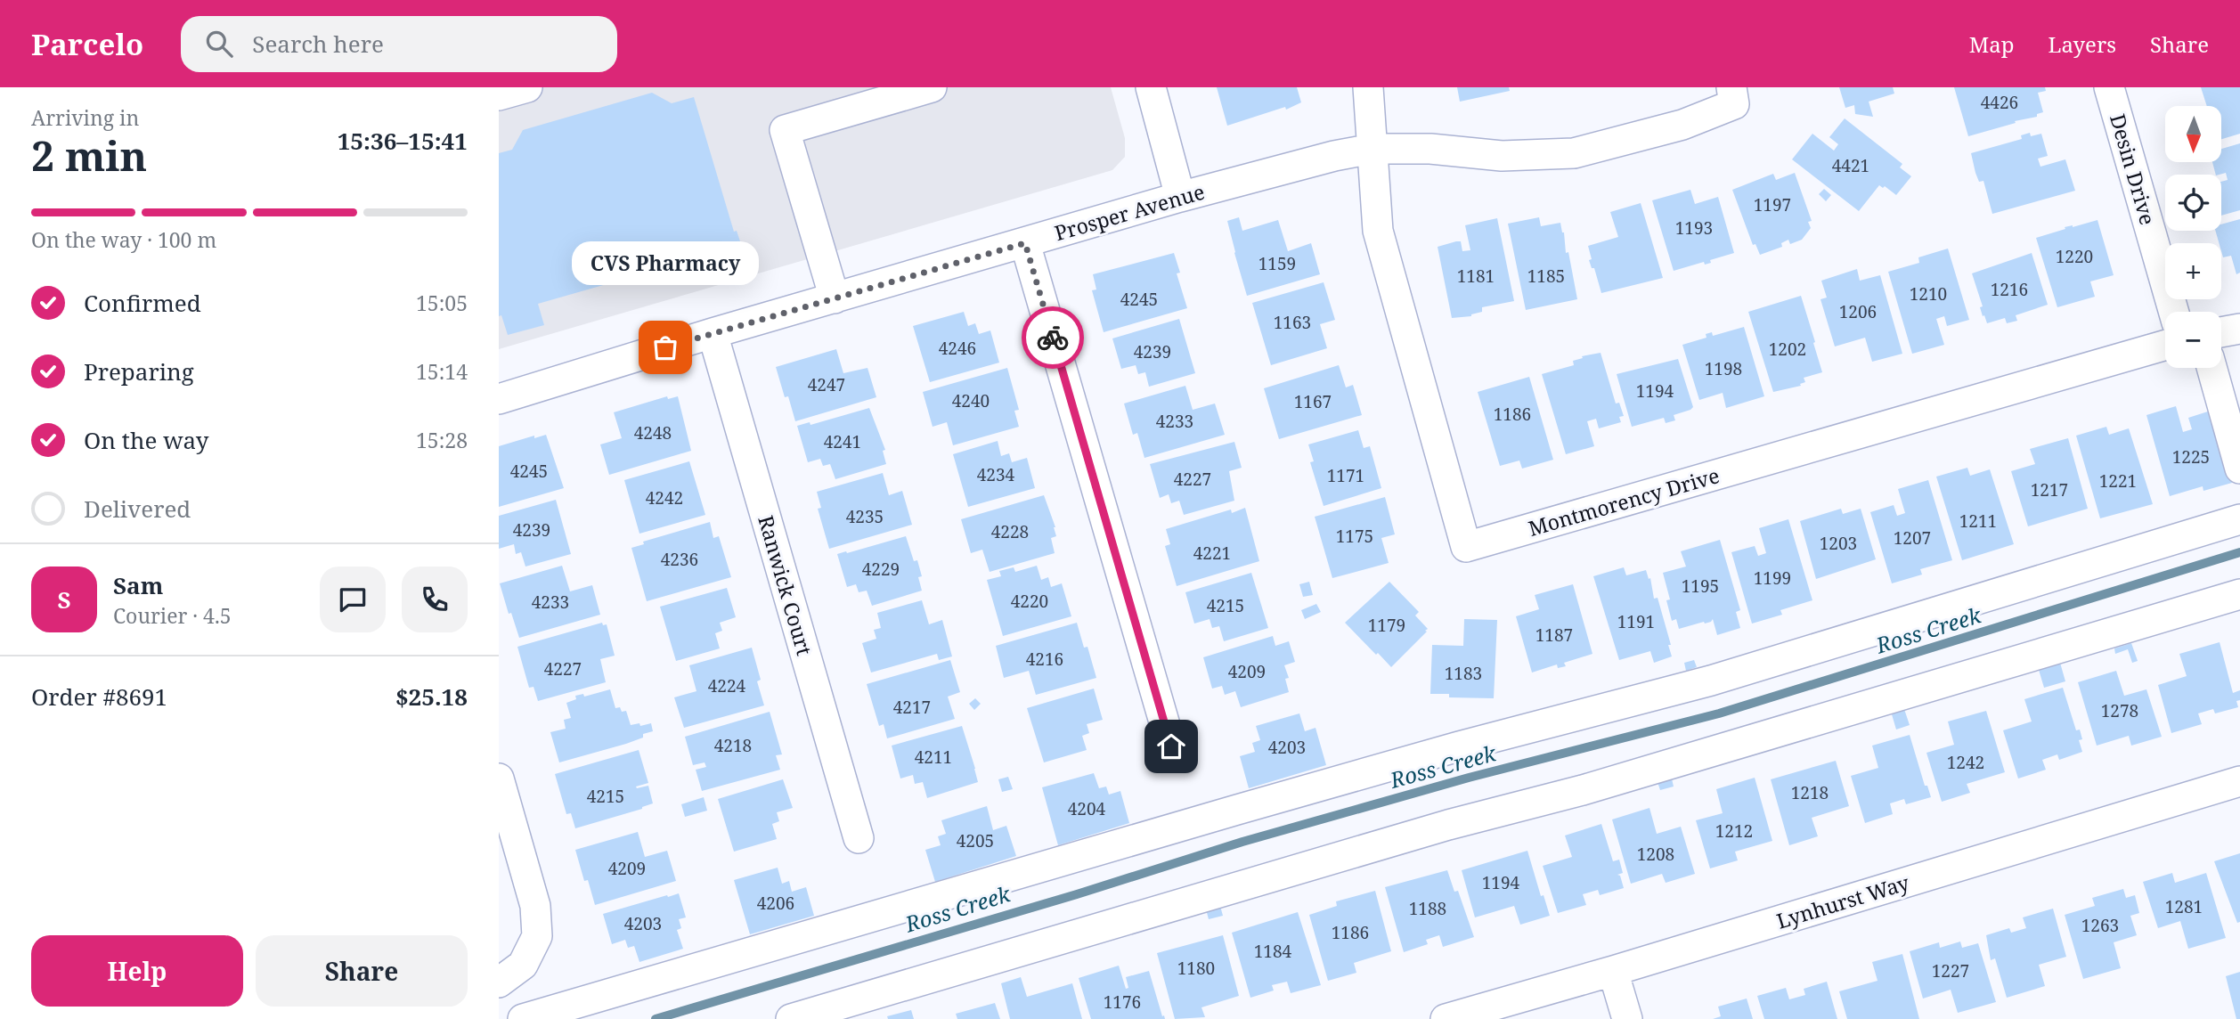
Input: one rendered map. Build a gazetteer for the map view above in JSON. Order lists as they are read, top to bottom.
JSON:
{
  "streets": {
    "street": [
      "Desin Drive",
      "Prosper Avenue",
      "Montmorency Drive",
      "Ranwick Court",
      "Lynhurst Way"
    ]
  },
  "crossings": [
    ["Prosper Avenue", "Montmorency Drive"],
    ["Prosper Avenue", "Ranwick Court"]
  ],
  "water": ["Ross Creek"],
  "places": ["CVS Pharmacy"],
  "house_numbers": [
    "4426",
    "4421",
    "1197",
    "1193",
    "1220",
    "1159",
    "1181",
    "1185",
    "1216",
    "1210",
    "4245",
    "1206",
    "1163",
    "4246",
    "1202",
    "4239",
    "1198",
    "4247",
    "1194",
    "4240",
    "1167",
    "1186",
    "4233",
    "4248",
    "4241",
    "1225",
    "4245",
    "4234",
    "1171",
    "4227",
    "1221",
    "1217",
    "4242",
    "4235",
    "1211",
    "4239",
    "4228",
    "1175",
    "1207",
    "1203",
    "4221",
    "4236",
    "4229",
    "1199",
    "1195",
    "4220",
    "4233",
    "4215",
    "1191",
    "1179",
    "1187",
    "4216",
    "4227",
    "4209",
    "1183",
    "4224",
    "4217",
    "1278",
    "4218",
    "4203",
    "4211",
    "1242",
    "1218",
    "4215",
    "4204",
    "1212",
    "4205",
    "1208",
    "4209",
    "1194",
    "4206",
    "1281",
    "1188",
    "4203",
    "1263",
    "1186",
    "1184",
    "1180",
    "1227",
    "1176"
  ],
  "north": "bottom",
  "page": {
    "header": "Parcelo",
    "search": "Search here",
    "nav": ["Map", "Layers", "Share"],
    "heading": ["2 min", "Arriving in", "15:36–15:41"],
    "panel": [
      "Sam",
      "Courier · 4.5",
      "Order #8691",
      "$25.18"
    ],
    "map_buttons": ["+", "−"],
    "bar": "On the way · 100 m",
    "bubble": "CVS Pharmacy",
    "list": [
      ["Confirmed", "15:05"],
      ["Preparing", "15:14"],
      ["On the way", "15:28"],
      "Delivered"
    ],
    "round": "S",
    "buttons": ["Help", "Share"]
  }
}
